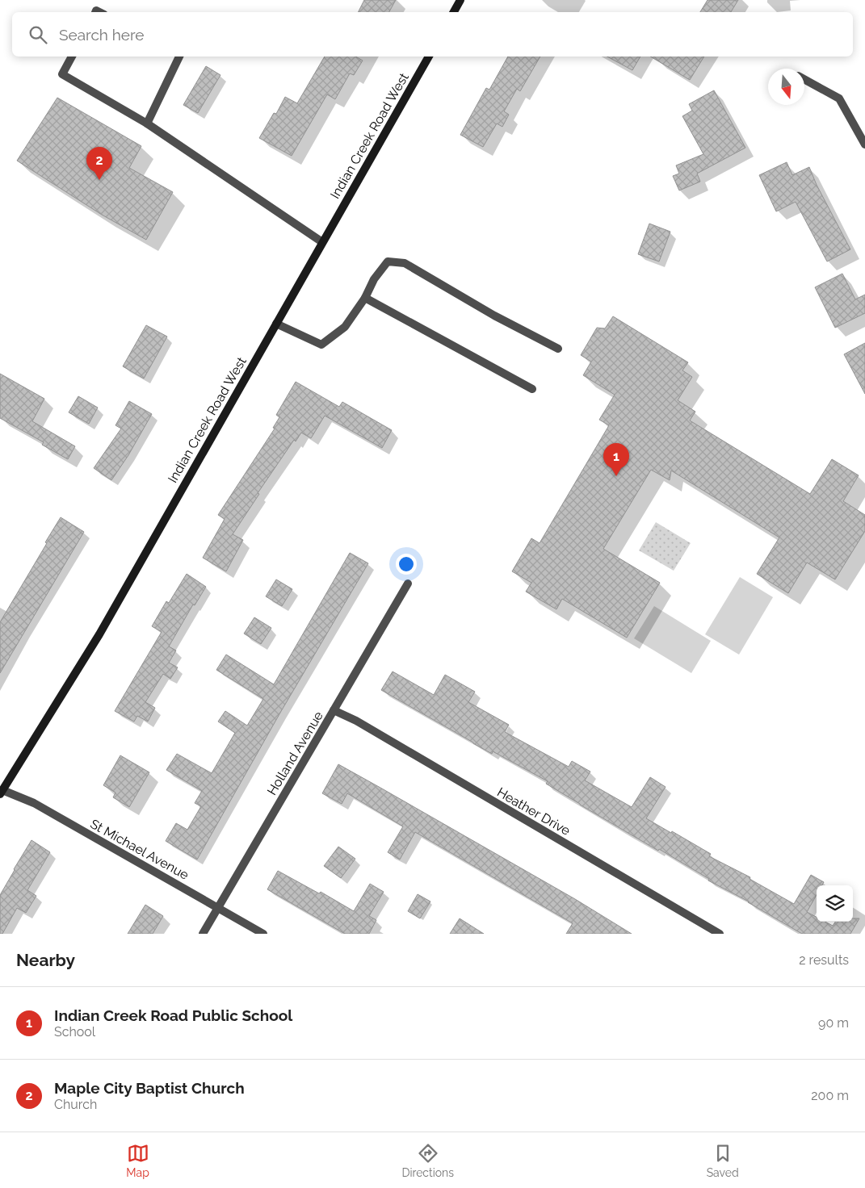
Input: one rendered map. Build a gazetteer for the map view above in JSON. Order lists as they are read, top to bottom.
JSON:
{
  "streets": {
    "street": [
      "Indian Creek Road West",
      "Holland Avenue",
      "Heather Drive",
      "St Michael Avenue"
    ]
  },
  "crossings": [
    ["Indian Creek Road West", "St Michael Avenue"],
    ["Holland Avenue", "Heather Drive"],
    ["Holland Avenue", "St Michael Avenue"]
  ],
  "north": "bottom",
  "page": {
    "search": "Search here",
    "pins": ["2", "1"],
    "heading": ["Nearby", "2 results"],
    "list": [
      {
        "mark": "1",
        "name": "Indian Creek Road Public School",
        "note": "School",
        "value": "90 m"
      },
      {
        "mark": "2",
        "name": "Maple City Baptist Church",
        "note": "Church",
        "value": "200 m"
      }
    ],
    "nav": ["Map", "Directions", "Saved"]
  }
}
